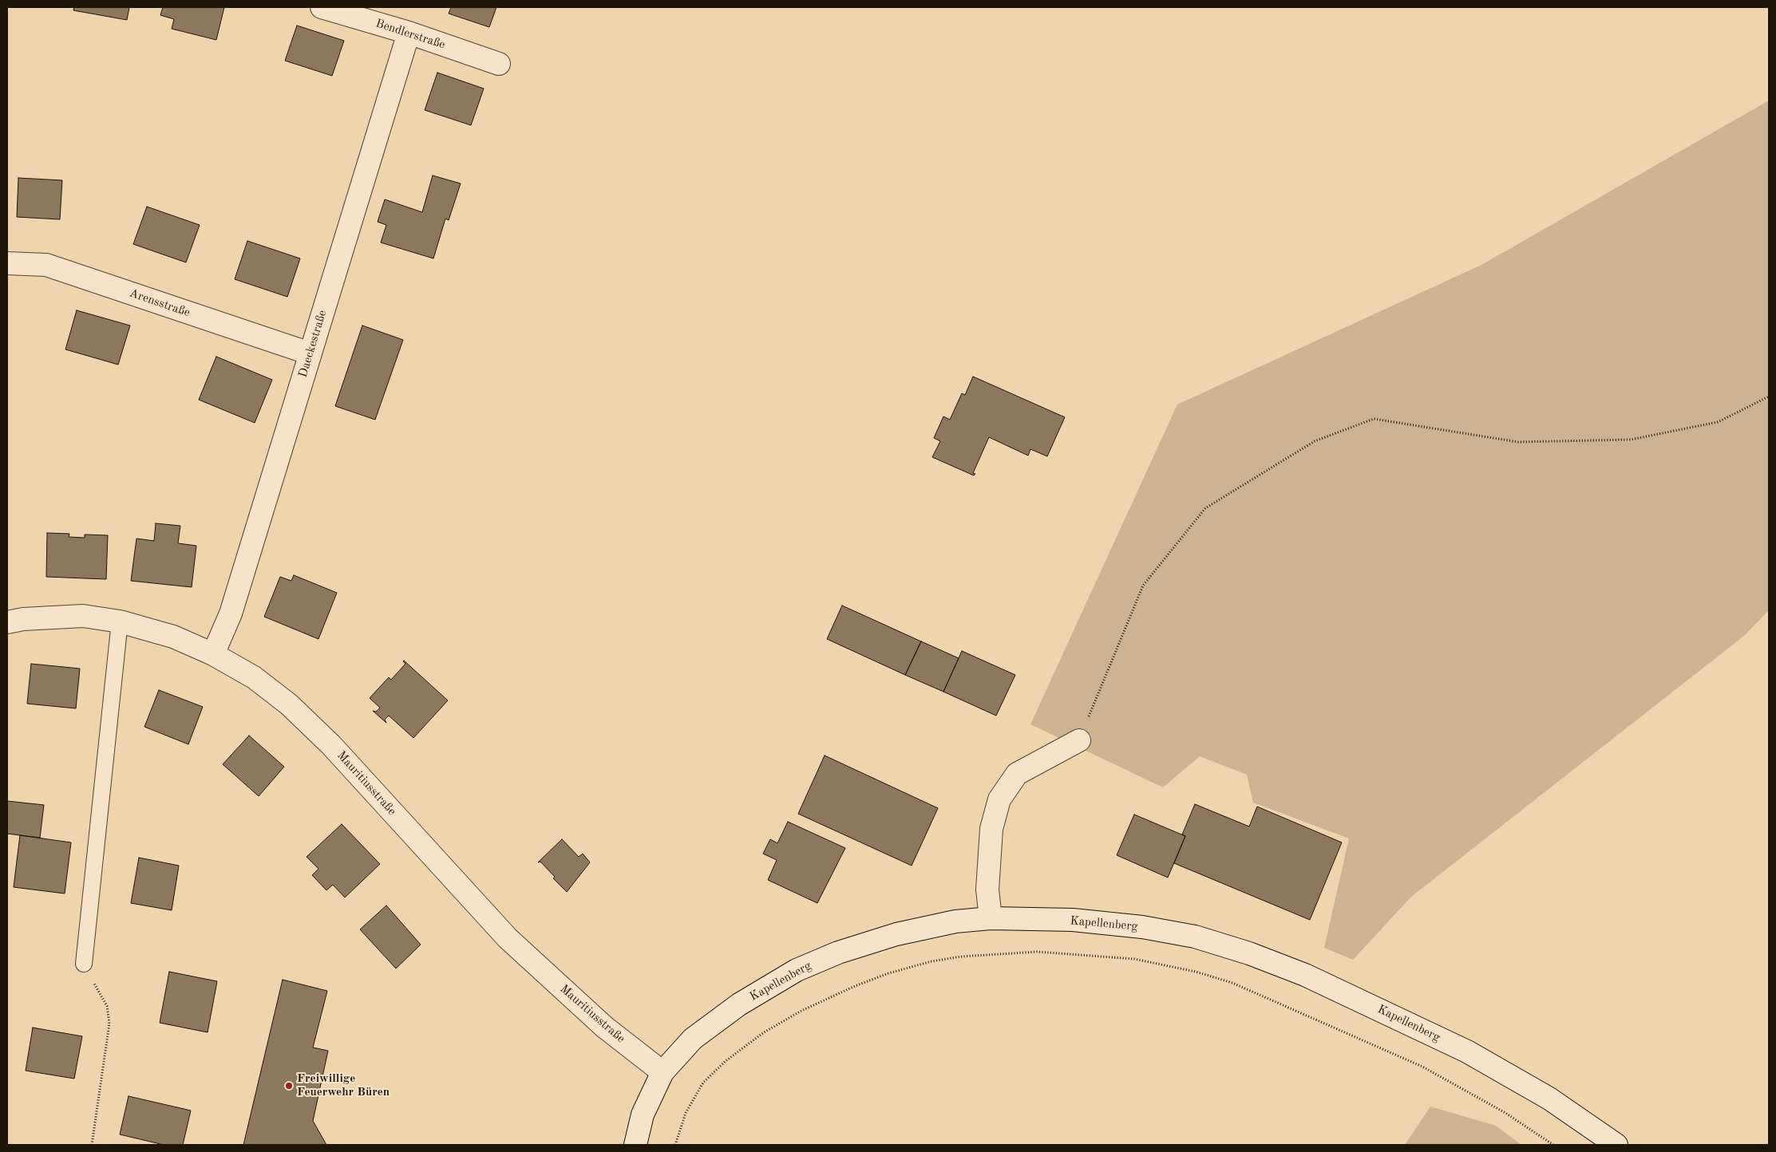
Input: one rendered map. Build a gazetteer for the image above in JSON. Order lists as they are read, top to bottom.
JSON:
{
  "streets": {
    "street": [
      "Bendlerstraße",
      "Arensstraße",
      "Daeckestraße",
      "Mauritiusstraße",
      "Kapellenberg"
    ]
  },
  "crossings": [
    ["Bendlerstraße", "Daeckestraße"],
    ["Arensstraße", "Daeckestraße"],
    ["Daeckestraße", "Mauritiusstraße"],
    ["Mauritiusstraße", "Kapellenberg"]
  ],
  "places": ["Freiwillige Feuerwehr Büren"]
}
